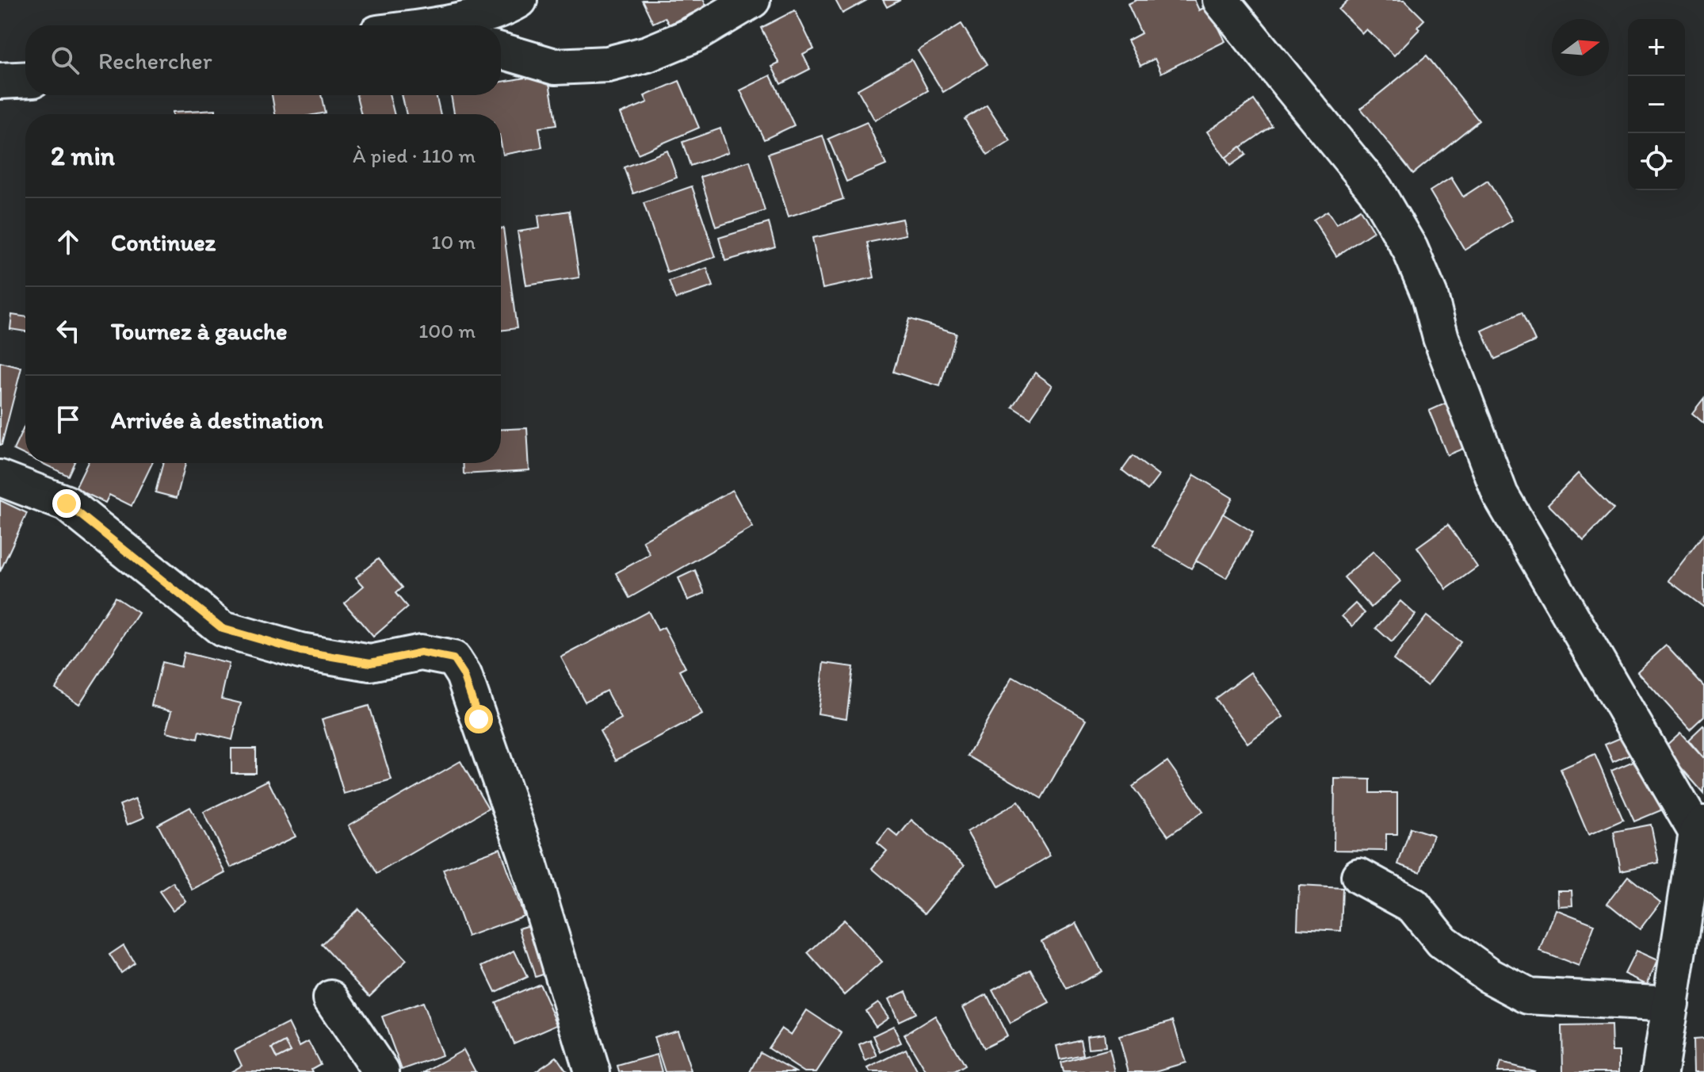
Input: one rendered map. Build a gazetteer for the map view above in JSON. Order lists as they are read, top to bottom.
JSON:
{
  "north": "right",
  "page": {
    "map_buttons": ["+", "−"],
    "search": "Rechercher",
    "heading": ["2 min", "À pied · 110 m"],
    "list": [
      ["Continuez", "10 m"],
      ["Tournez à gauche", "100 m"],
      "Arrivée à destination"
    ]
  }
}
